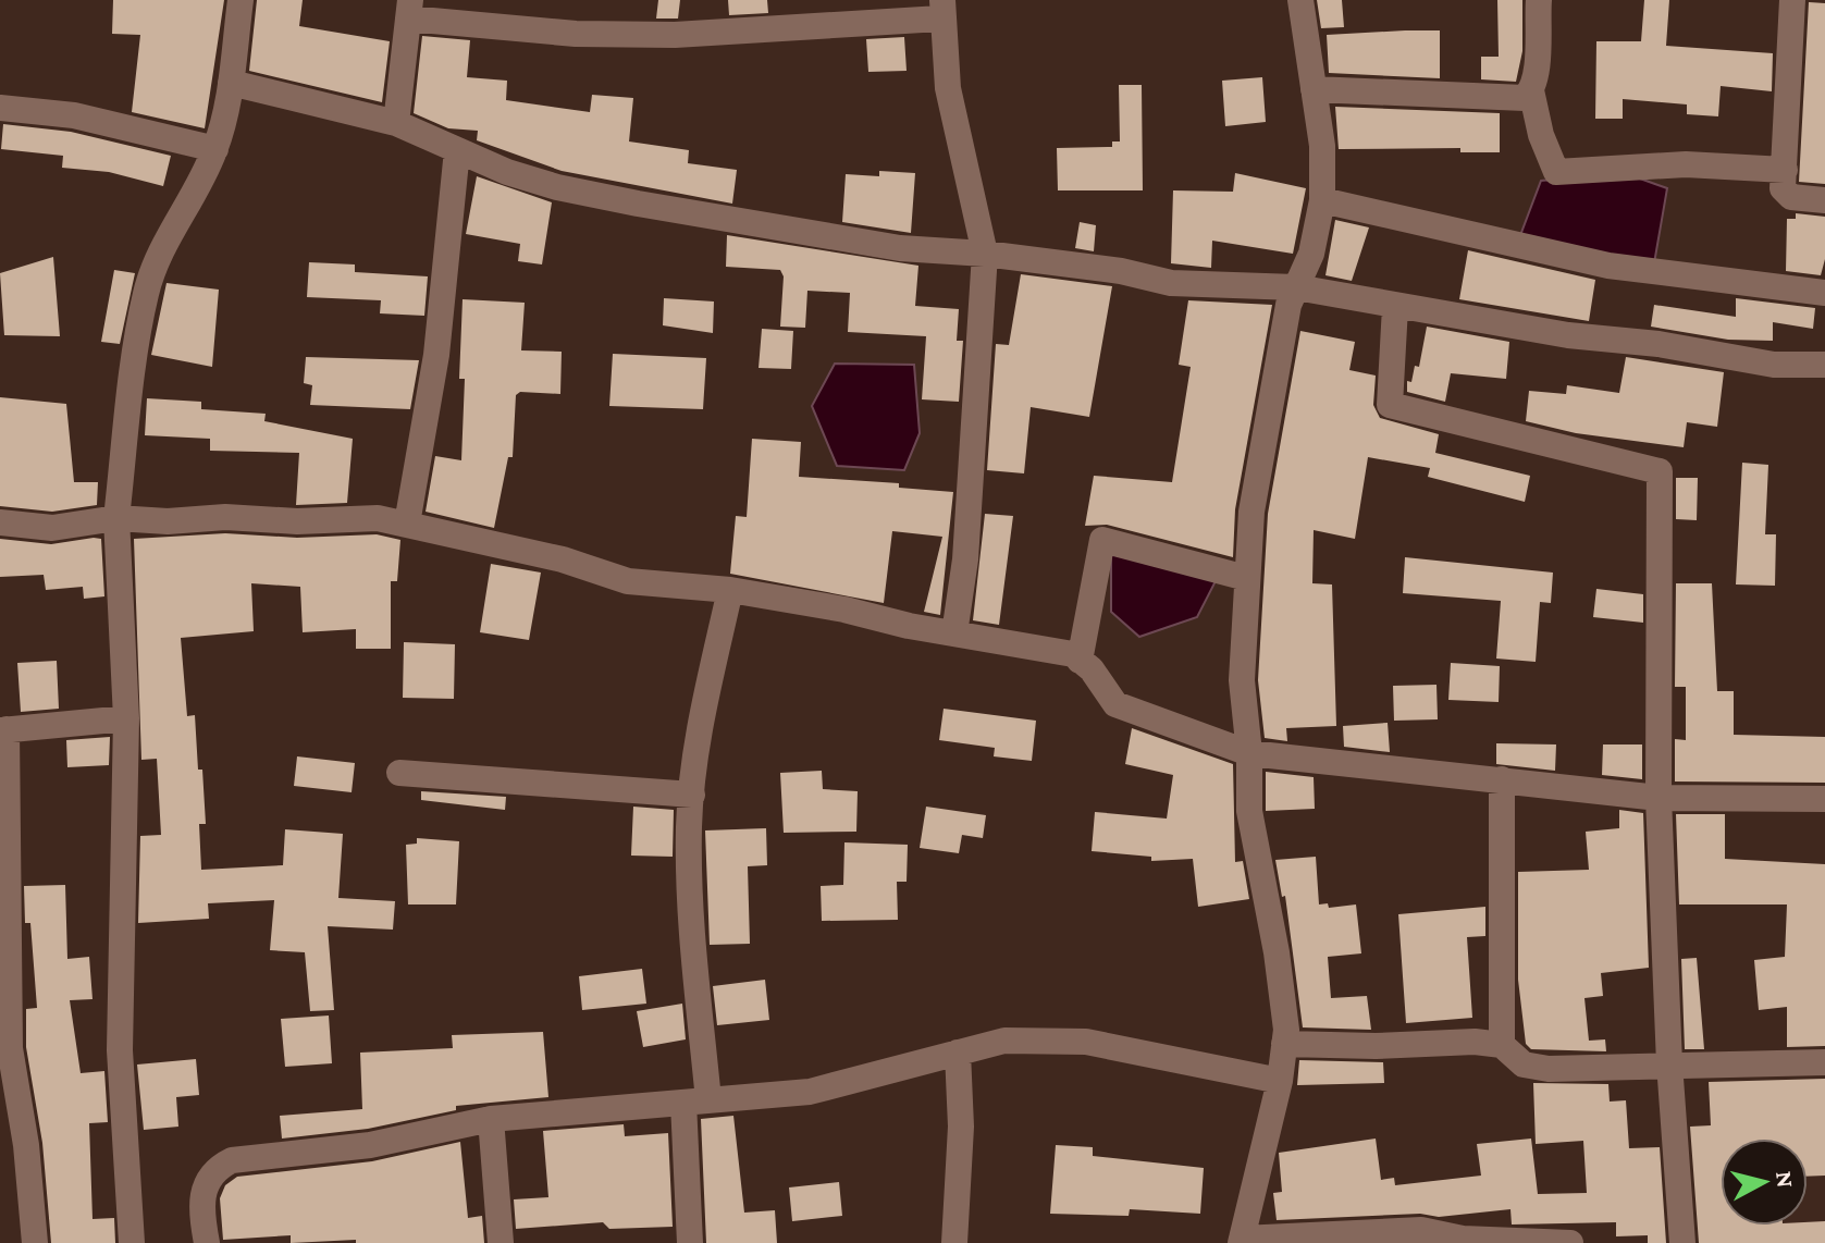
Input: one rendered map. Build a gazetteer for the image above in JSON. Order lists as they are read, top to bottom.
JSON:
{
  "north": "right"
}
